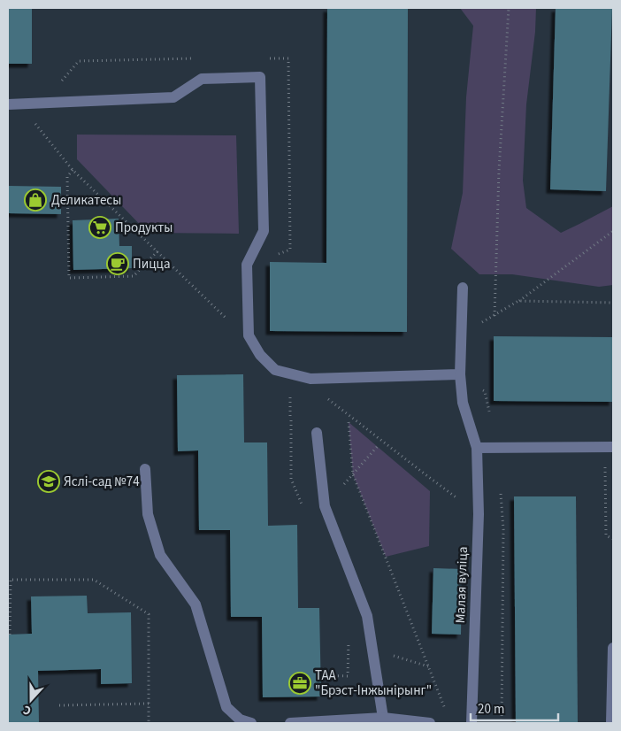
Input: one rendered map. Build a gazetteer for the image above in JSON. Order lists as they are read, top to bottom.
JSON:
{
  "streets": {
    "street": ["Малая вуліца"]
  },
  "places": {
    "shop": ["Деликатесы"],
    "supermarket": ["Продукты"],
    "cafe": ["Пицца"],
    "school or university": ["Яслі-сад №74"],
    "office": ["ТАА \"Брэст-Інжынірынг\""]
  },
  "scale_bar": "20 m",
  "north": "bottom"
}
